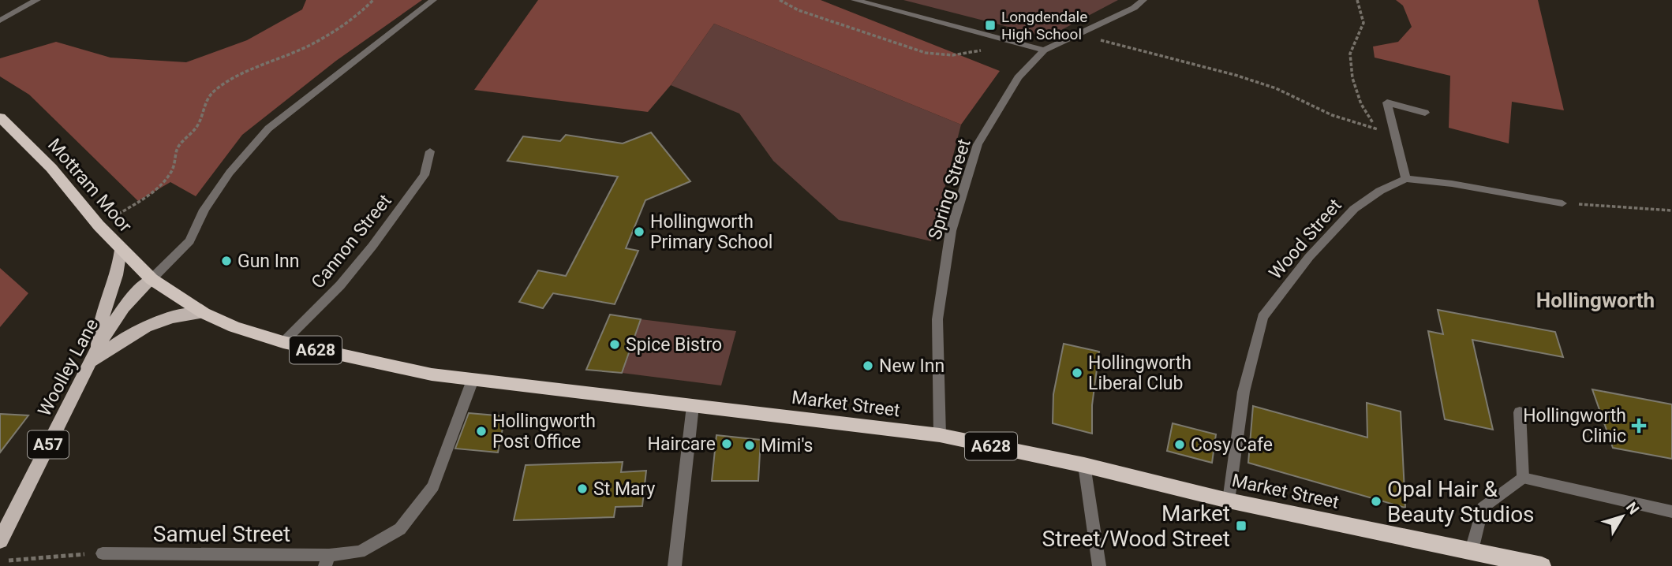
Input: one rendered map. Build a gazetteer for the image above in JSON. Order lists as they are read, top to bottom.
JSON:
{
  "streets": {
    "highway": ["Mottram Moor", "A628", "Market Street"],
    "main road": ["Woolley Lane", "A57"],
    "street": [
      "Spring Street",
      "Wood Street",
      "Cannon Street",
      "Samuel Street"
    ]
  },
  "crossings": [
    ["Mottram Moor", "Woolley Lane"],
    ["Mottram Moor", "Market Street"],
    ["Spring Street", "Market Street"],
    ["Wood Street", "Market Street"],
    ["Cannon Street", "Market Street"],
    ["Woolley Lane", "Market Street"],
    ["Market Street", "Samuel Street"]
  ],
  "districts": ["Hollingworth"],
  "places": {
    "transit": ["Longdendale High School", "Market Street/Wood Street"],
    "other": [
      "Hollingworth Primary School",
      "Gun Inn",
      "Spice Bistro",
      "New Inn",
      "Hollingworth Liberal Club",
      "Hollingworth Post Office",
      "Haircare",
      "Cosy Cafe",
      "Mimi's",
      "St Mary",
      "Opal Hair & Beauty Studios"
    ],
    "health": ["Hollingworth Clinic"]
  },
  "north": "top right"
}
